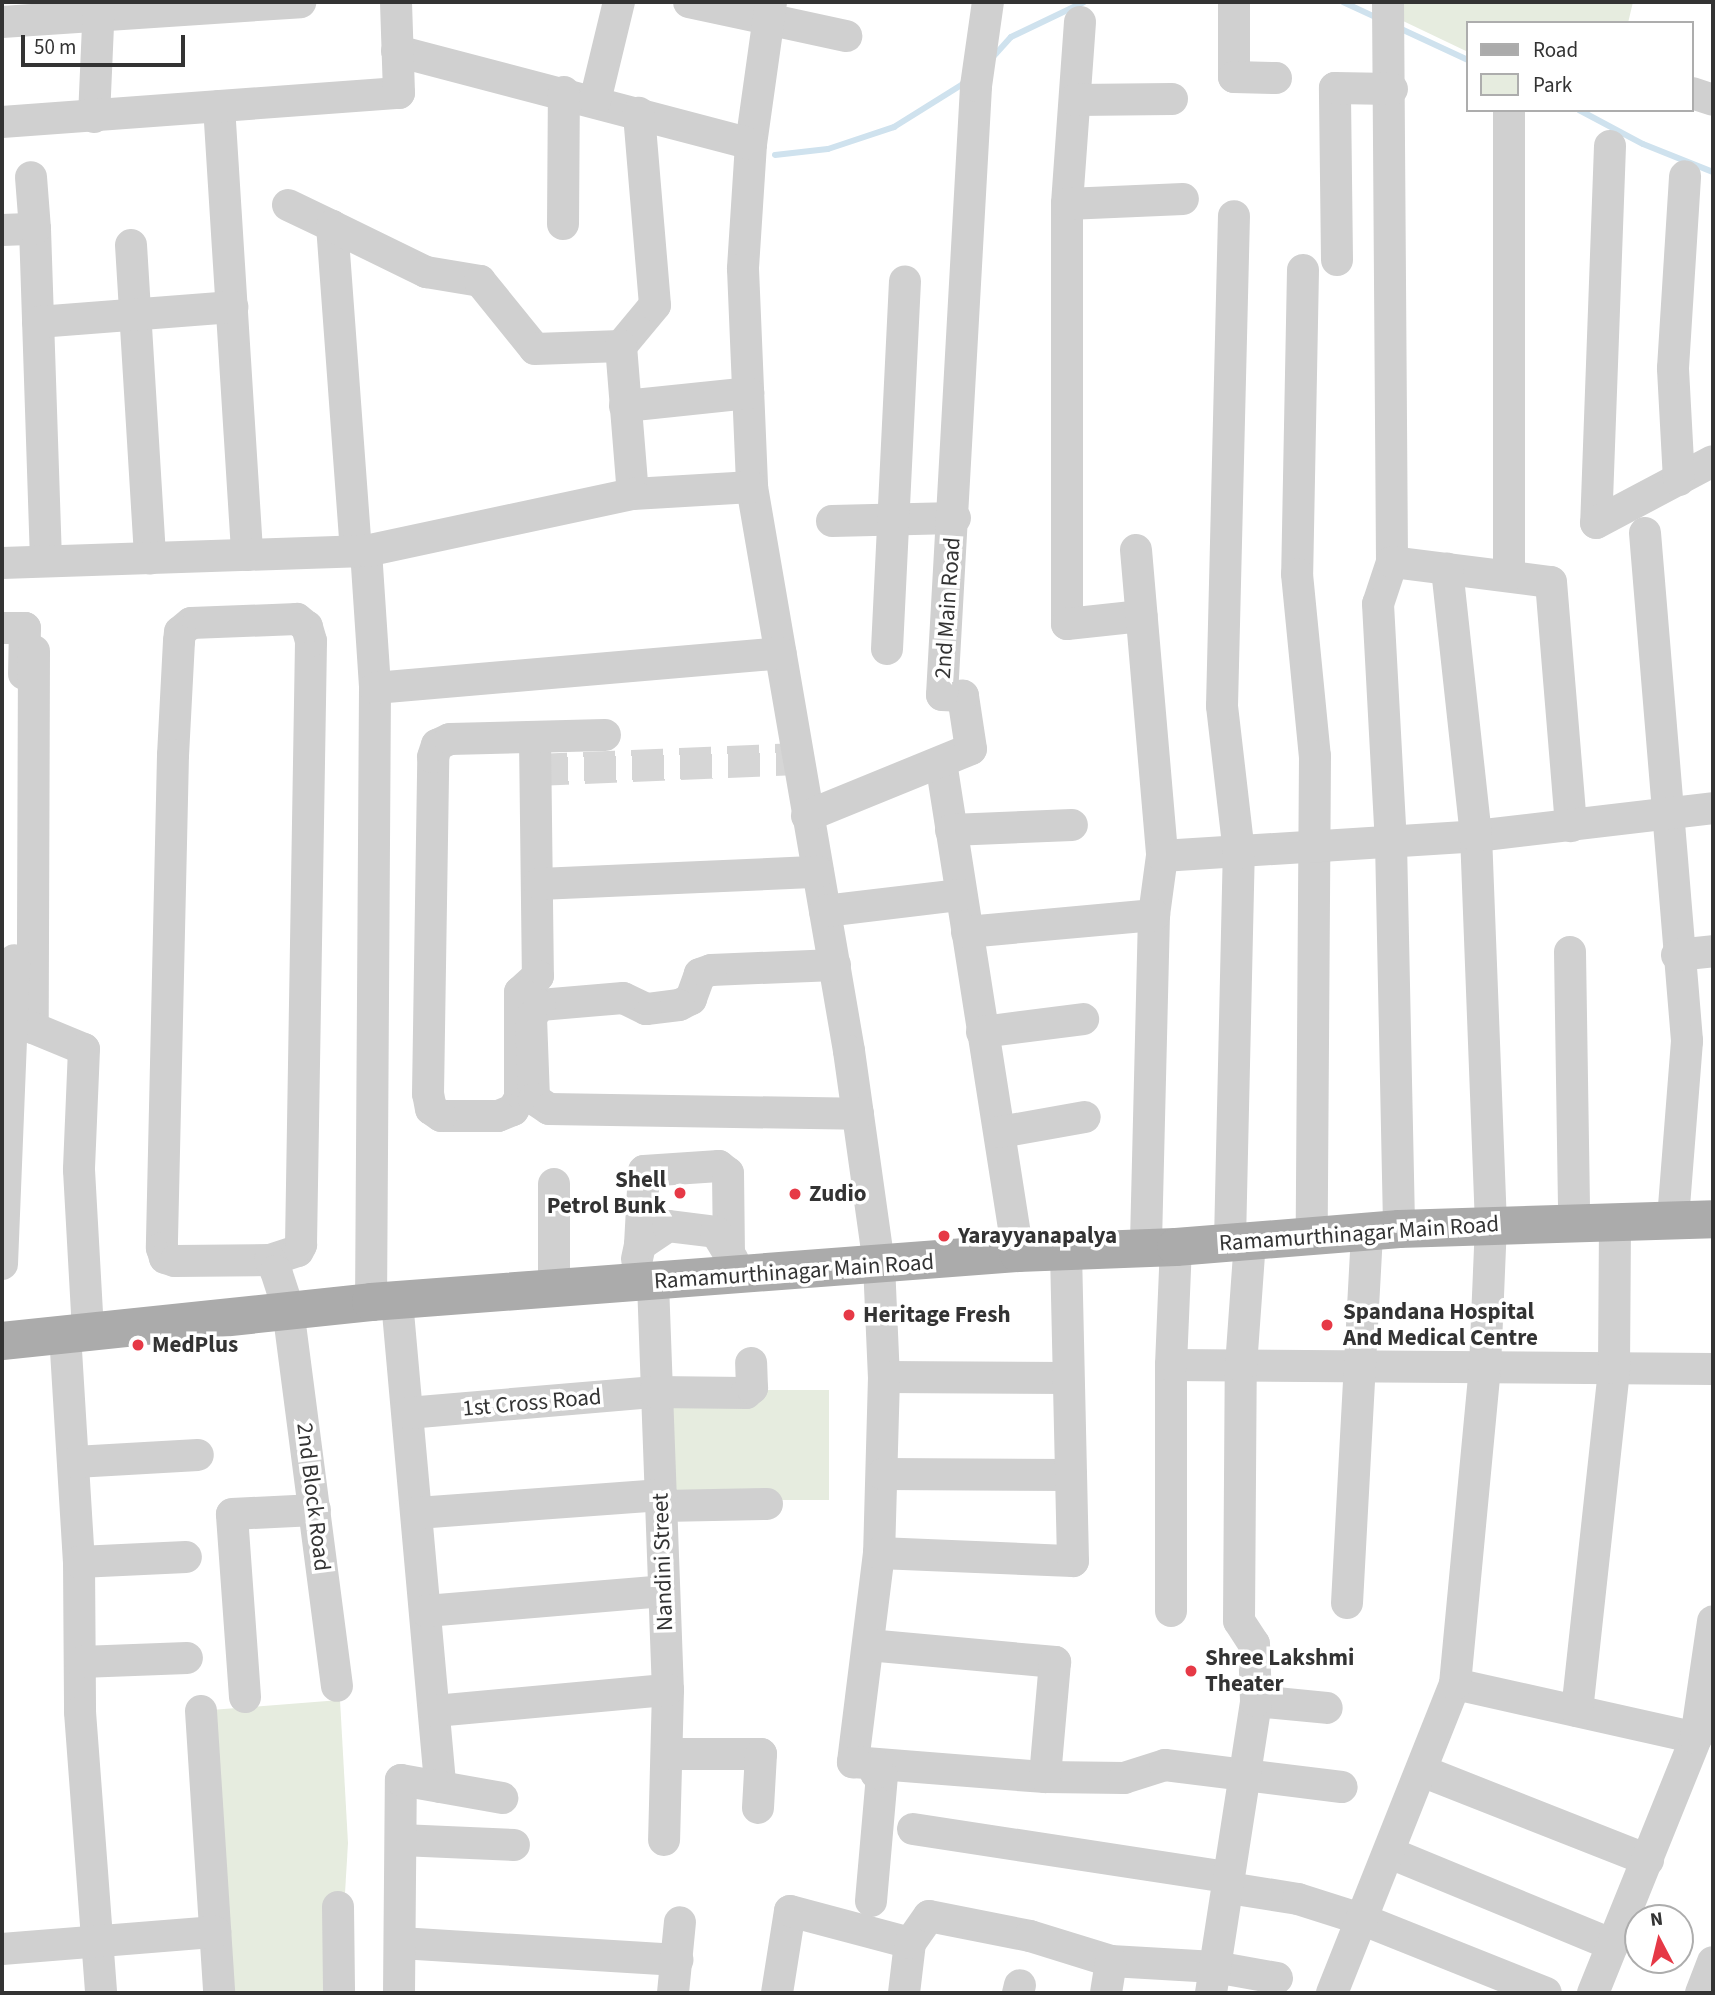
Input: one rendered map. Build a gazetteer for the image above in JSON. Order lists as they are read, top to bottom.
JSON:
{
  "streets": {
    "main road": ["Ramamurthinagar Main Road"],
    "street": [
      "2nd Main Road",
      "1st Cross Road",
      "2nd Block Road",
      "Nandini Street"
    ]
  },
  "crossings": [
    ["Ramamurthinagar Main Road", "2nd Block Road"],
    ["Ramamurthinagar Main Road", "Nandini Street"],
    ["1st Cross Road", "Nandini Street"]
  ],
  "places": [
    "Shell Petrol Bunk",
    "Zudio",
    "Yarayyanapalya",
    "Heritage Fresh",
    "Spandana Hospital And Medical Centre",
    "MedPlus",
    "Shree Lakshmi Theater"
  ],
  "legend": ["Road", "Park"],
  "scale_bar": "50 m",
  "north": "top"
}
